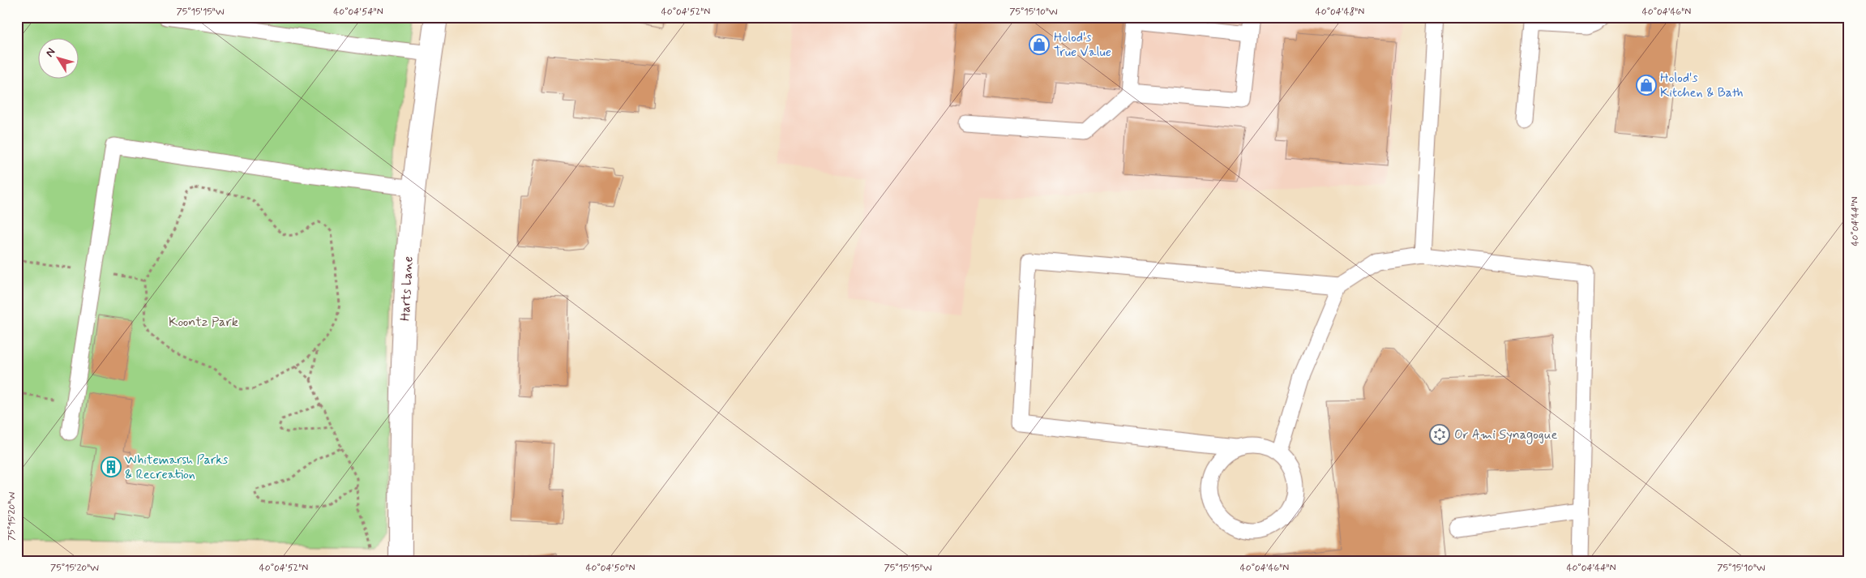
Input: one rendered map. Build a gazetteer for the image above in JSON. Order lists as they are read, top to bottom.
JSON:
{
  "streets": {
    "street": ["Harts Lane"]
  },
  "parks": ["Koontz Park"],
  "places": {
    "shop": ["Holod's True Value", "Holod's Kitchen & Bath"],
    "synagogue": ["Or Ami Synagogue"],
    "building": ["Whitemarsh Parks & Recreation"]
  },
  "north": "top left",
  "coordinates": [
    "75°15'15\"W",
    "40°04'54\"N",
    "40°04'52\"N",
    "75°15'10\"W",
    "40°04'48\"N",
    "40°04'46\"N",
    "40°04'44\"N",
    "75°15'20\"W",
    "40°04'50\"N"
  ]
}
